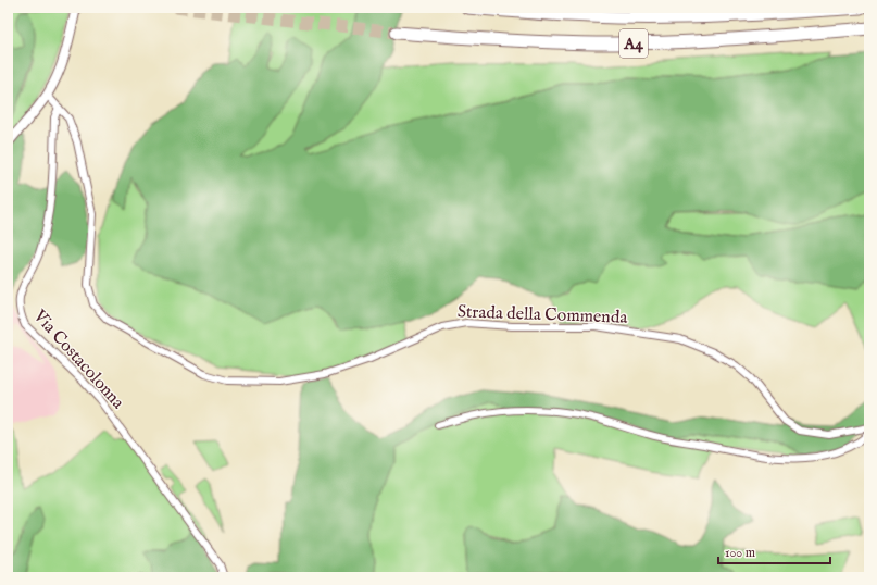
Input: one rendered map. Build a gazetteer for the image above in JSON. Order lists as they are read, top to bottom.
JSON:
{
  "streets": {
    "highway": ["A4"],
    "street": ["Strada della Commenda", "Via Costacolonna"]
  },
  "crossings": [
    ["Strada della Commenda", "Via Costacolonna"]
  ],
  "scale_bar": "100 m"
}
